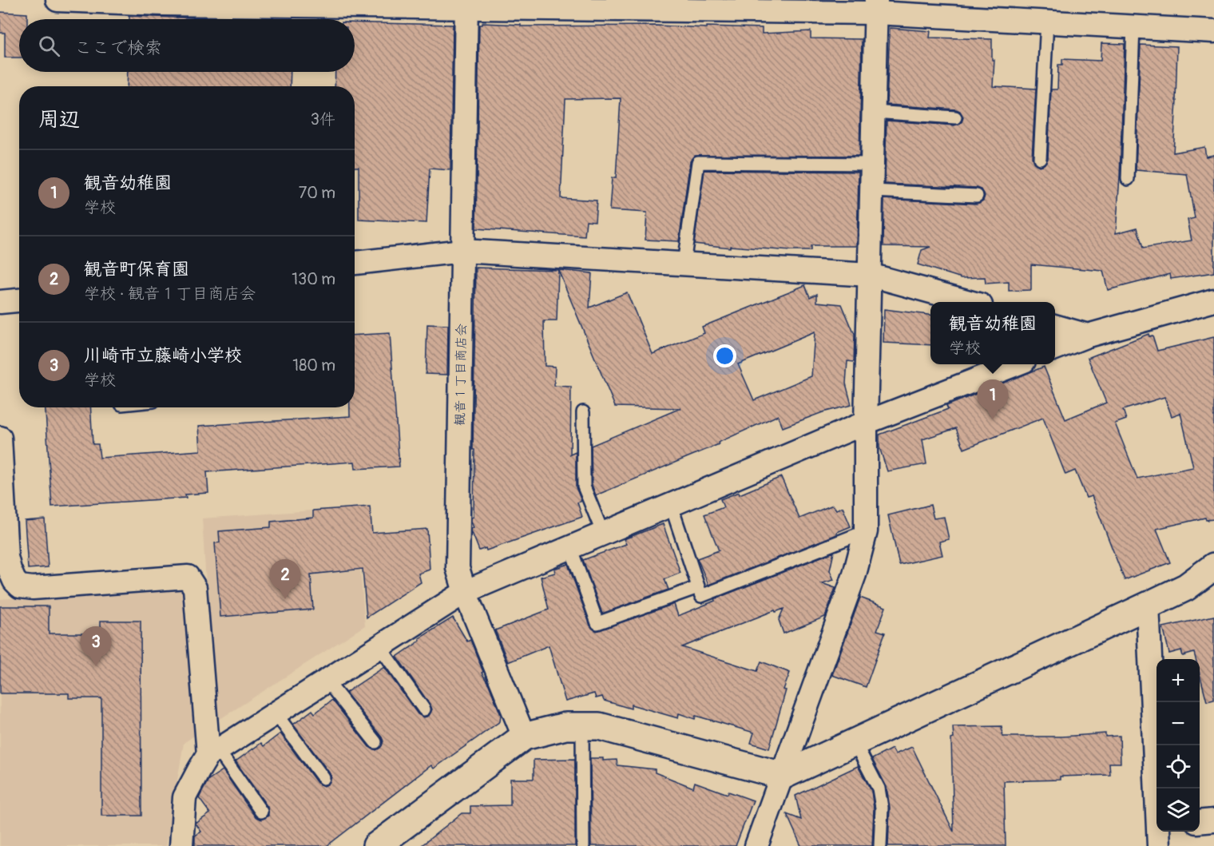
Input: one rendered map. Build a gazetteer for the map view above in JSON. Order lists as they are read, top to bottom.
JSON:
{
  "streets": {
    "street": ["観音１丁目商店会"]
  },
  "page": {
    "search": "ここで検索",
    "heading": ["周辺", "3件"],
    "list": [
      {
        "mark": "1",
        "name": "観音幼稚園",
        "note": "学校",
        "value": "70 m"
      },
      {
        "mark": "2",
        "name": "観音町保育園",
        "note": "学校 · 観音１丁目商店会",
        "value": "130 m"
      },
      {
        "mark": "3",
        "name": "川崎市立藤崎小学校",
        "note": "学校",
        "value": "180 m"
      }
    ],
    "popup": ["観音幼稚園", "学校"],
    "pins": ["1", "2", "3"],
    "map_buttons": ["+", "−"]
  }
}
